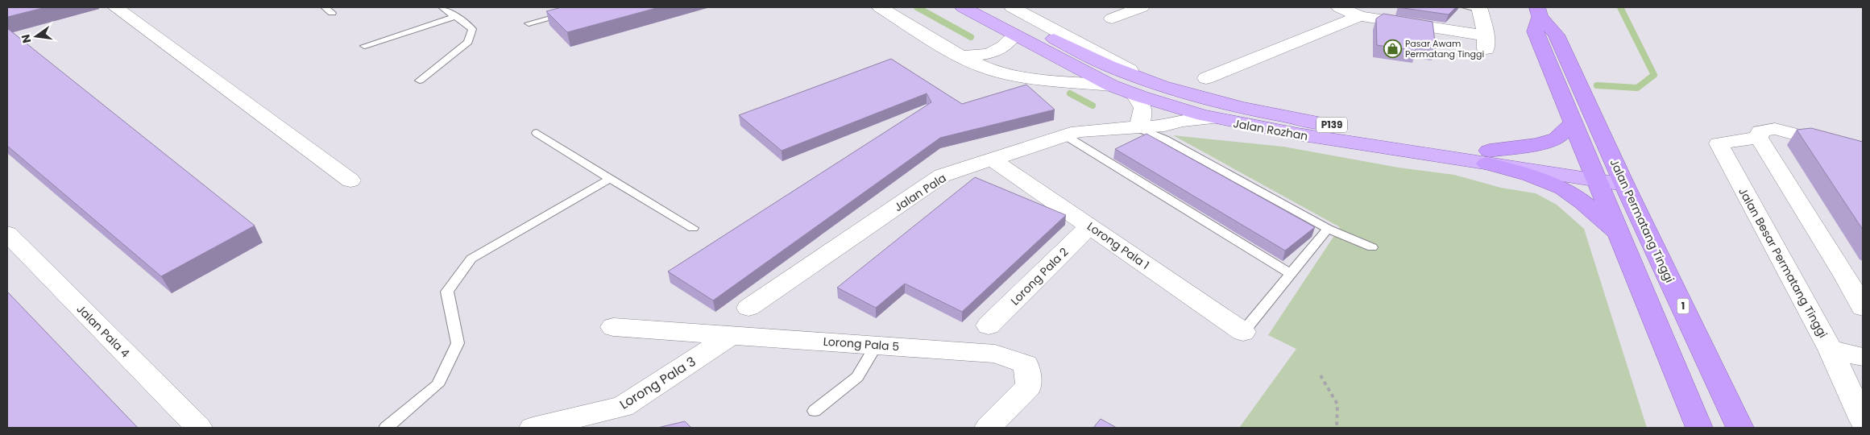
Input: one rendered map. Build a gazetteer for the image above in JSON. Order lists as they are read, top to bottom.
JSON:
{
  "streets": {
    "highway": ["Jalan Permatang Tinggi", "1"],
    "main road": ["P139", "Jalan Rozhan"],
    "street": [
      "Jalan Pala",
      "Lorong Pala 1",
      "Jalan Besar Permatang Tinggi",
      "Lorong Pala 2",
      "Jalan Pala 4",
      "Lorong Pala 5",
      "Lorong Pala 3"
    ]
  },
  "crossings": [
    ["Jalan Rozhan", "Jalan Pala"],
    ["Jalan Rozhan", "Jalan Permatang Tinggi"],
    ["Jalan Pala", "Lorong Pala 1"],
    ["Lorong Pala 1", "Lorong Pala 2"],
    ["Lorong Pala 5", "Lorong Pala 3"]
  ],
  "places": {
    "shop": ["Pasar Awam Permatang Tinggi"]
  },
  "north": "left"
}
